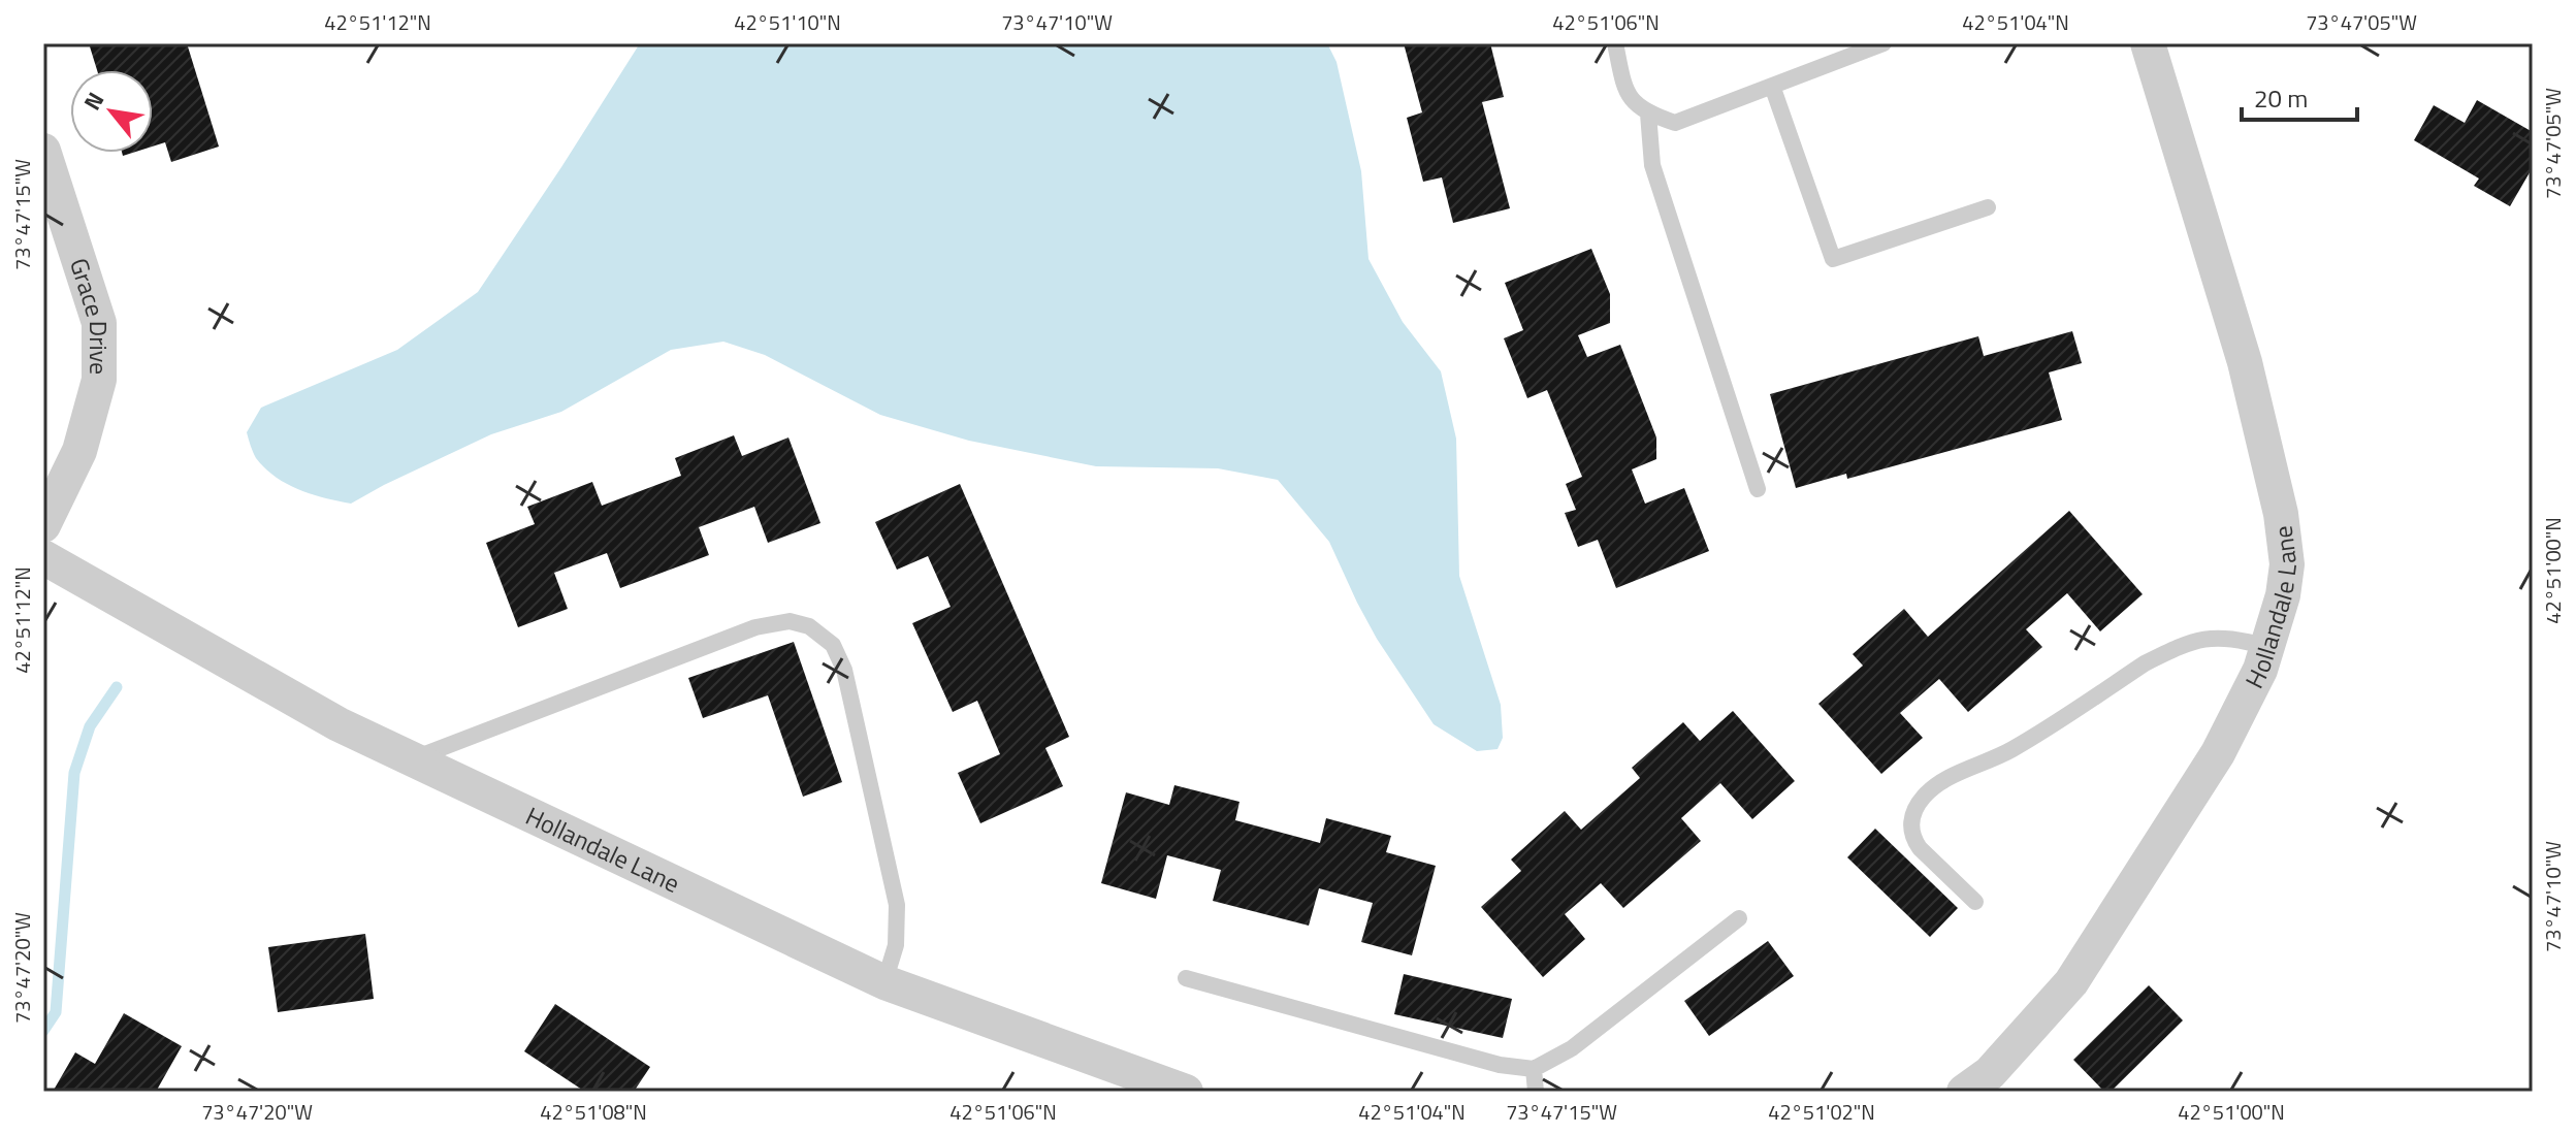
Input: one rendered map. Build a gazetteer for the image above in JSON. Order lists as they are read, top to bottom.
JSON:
{
  "streets": {
    "street": ["Grace Drive", "Hollandale Lane"]
  },
  "scale_bar": "20 m",
  "north": "top left",
  "coordinates": [
    "42°51'12\"N",
    "42°51'10\"N",
    "73°47'10\"W",
    "42°51'06\"N",
    "42°51'04\"N",
    "73°47'05\"W",
    "73°47'15\"W",
    "42°51'00\"N",
    "73°47'20\"W",
    "42°51'08\"N",
    "42°51'02\"N"
  ]
}
